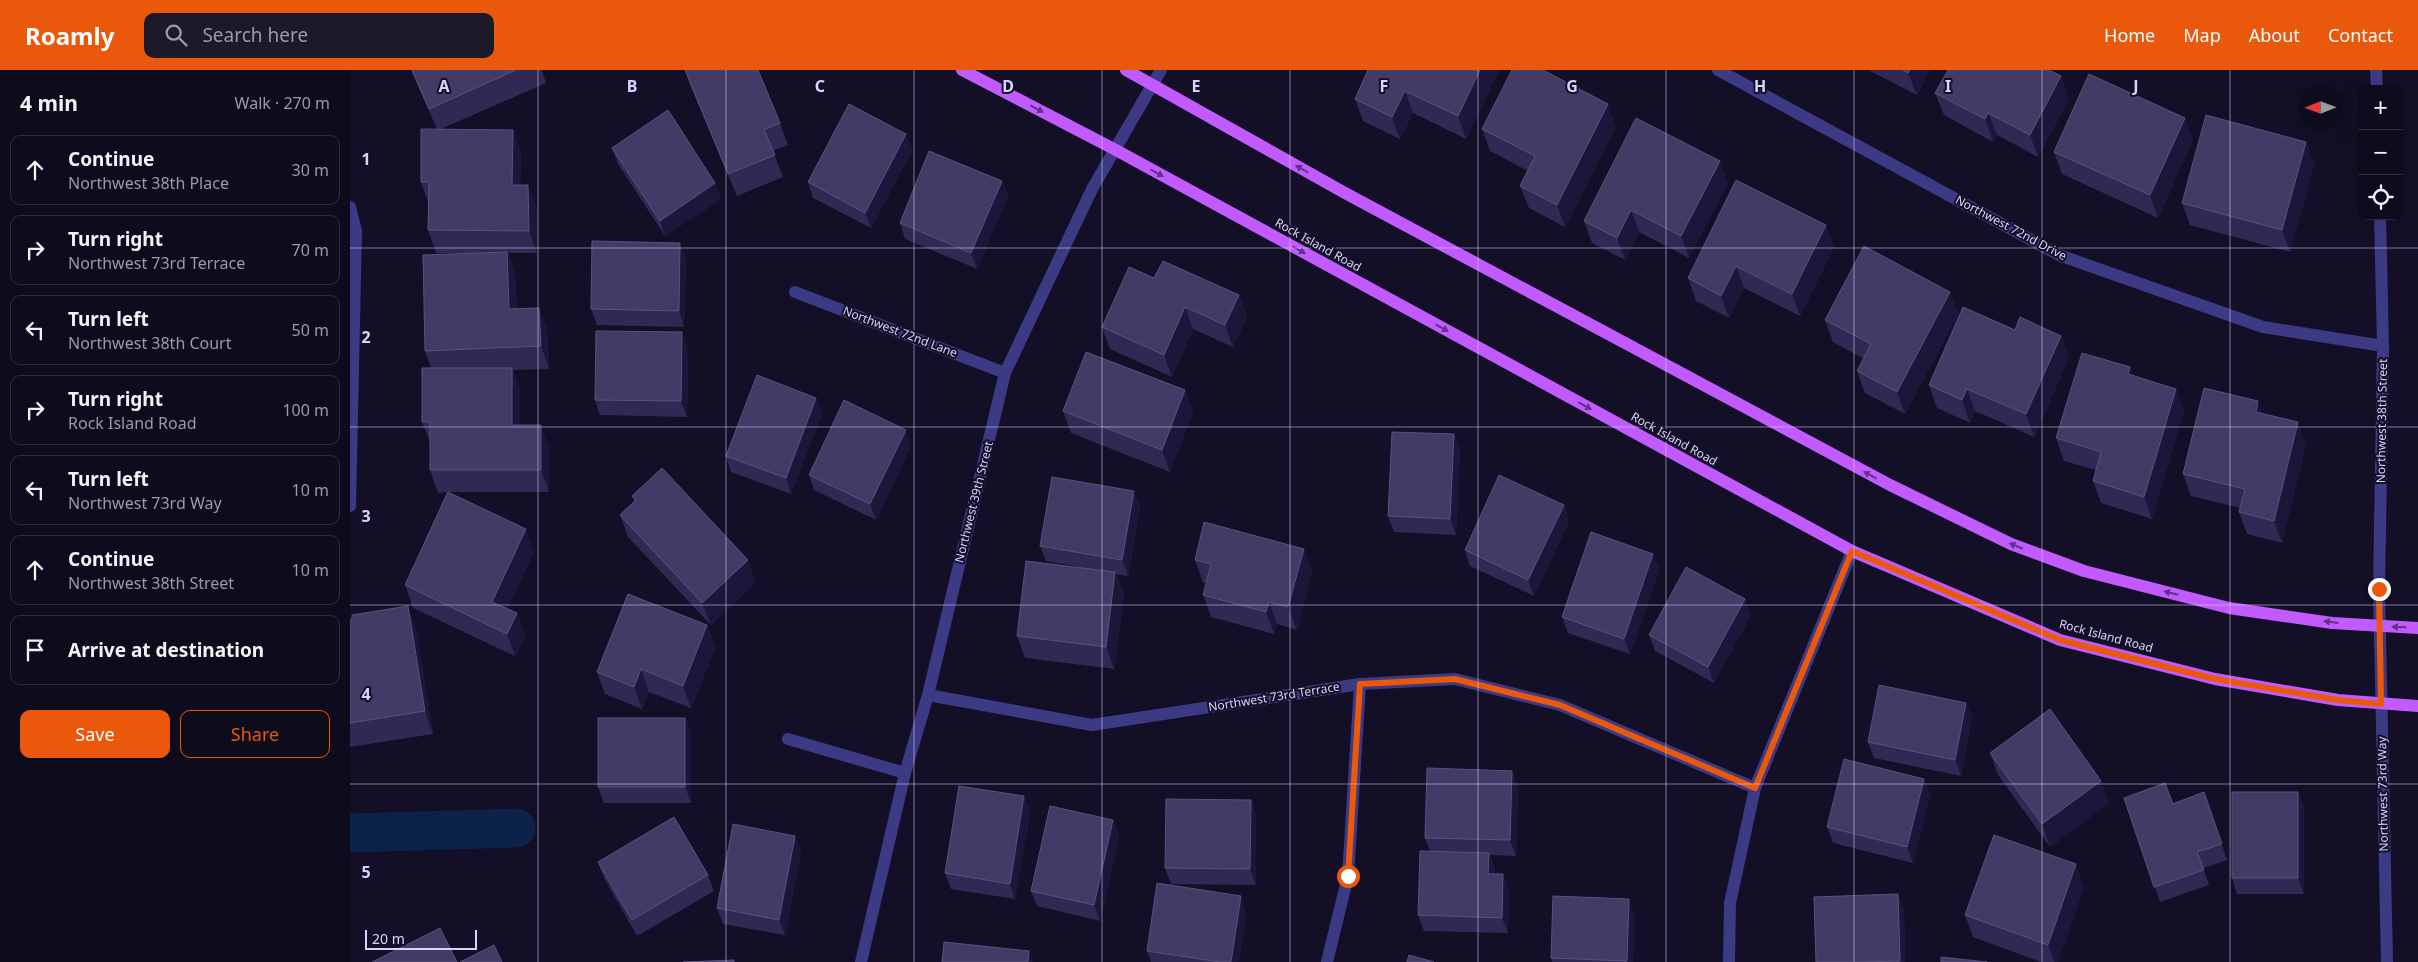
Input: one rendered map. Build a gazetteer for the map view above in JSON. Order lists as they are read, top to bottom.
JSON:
{
  "streets": {
    "main road": ["Rock Island Road"],
    "street": [
      "Northwest 72nd Drive",
      "Northwest 72nd Lane",
      "Northwest 38th Street",
      "Northwest 39th Street",
      "Northwest 73rd Terrace",
      "Northwest 73rd Way"
    ]
  },
  "crossings": [
    ["Northwest 72nd Drive", "Northwest 38th Street"],
    ["Rock Island Road", "Northwest 39th Street"],
    ["Rock Island Road", "Northwest 73rd Way"],
    ["Northwest 72nd Lane", "Northwest 39th Street"],
    ["Northwest 38th Street", "Northwest 73rd Way"],
    ["Northwest 39th Street", "Northwest 73rd Terrace"]
  ],
  "scale_bar": "20 m",
  "north": "left",
  "page": {
    "header": "Roamly",
    "search": "Search here",
    "nav": [
      "Home",
      "Map",
      "About",
      "Contact"
    ],
    "heading": ["4 min", "Walk · 270 m"],
    "map_buttons": ["+", "−"],
    "list": [
      ["Continue", "Northwest 38th Place", "30 m"],
      ["Turn right", "Northwest 73rd Terrace", "70 m"],
      ["Turn left", "Northwest 38th Court", "50 m"],
      ["Turn right", "Rock Island Road", "100 m"],
      ["Turn left", "Northwest 73rd Way", "10 m"],
      ["Continue", "Northwest 38th Street", "10 m"],
      "Arrive at destination"
    ],
    "buttons": ["Save", "Share"],
    "scale": "20 m"
  },
  "grid": {
    "columns": [
      "A",
      "B",
      "C",
      "D",
      "E",
      "F",
      "G",
      "H",
      "I",
      "J"
    ],
    "rows": [
      "1",
      "2",
      "3",
      "4",
      "5"
    ]
  }
}
